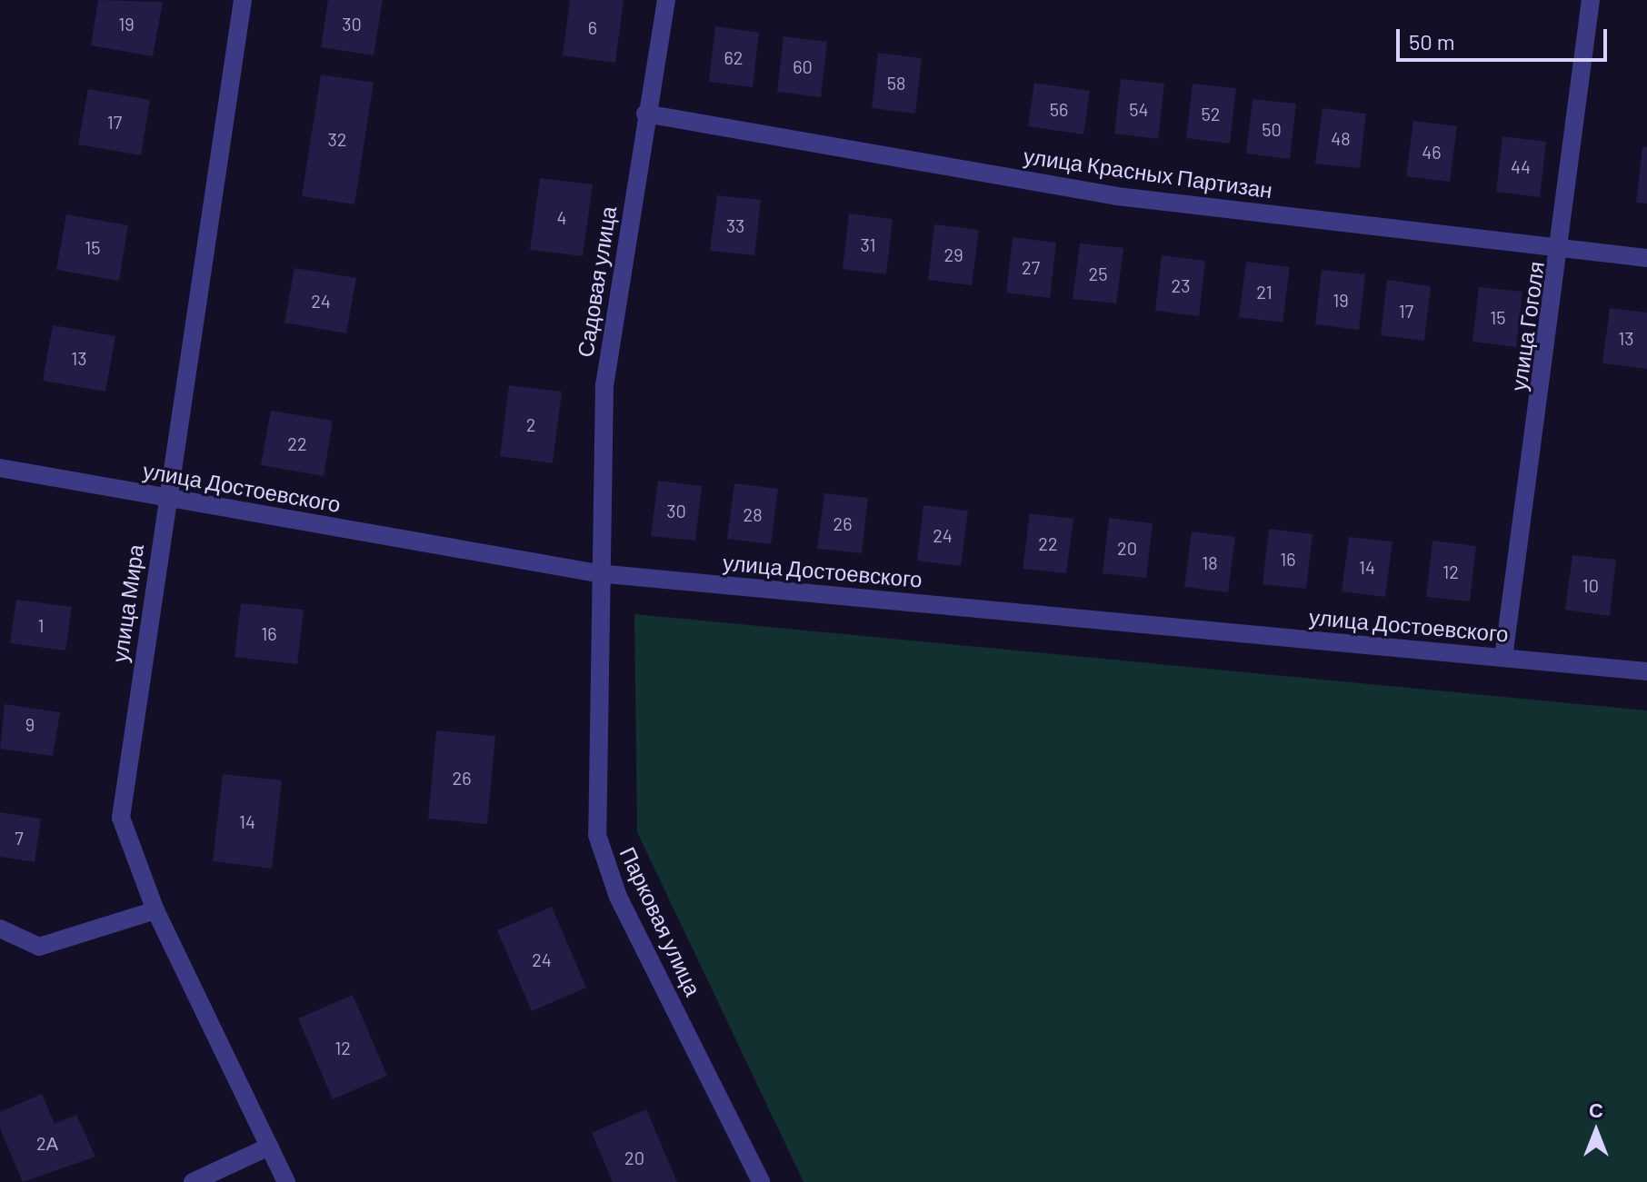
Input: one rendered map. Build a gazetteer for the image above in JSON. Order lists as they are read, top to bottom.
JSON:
{
  "streets": {
    "street": [
      "улица Красных Партизан",
      "Садовая улица",
      "улица Гоголя",
      "улица Достоевского",
      "улица Мира",
      "Парковая улица"
    ]
  },
  "crossings": [
    ["улица Красных Партизан", "Садовая улица"],
    ["улица Красных Партизан", "улица Гоголя"],
    ["Садовая улица", "улица Достоевского"],
    ["Садовая улица", "Парковая улица"],
    ["улица Гоголя", "улица Достоевского"],
    ["улица Достоевского", "улица Мира"],
    ["улица Достоевского", "Парковая улица"]
  ],
  "house_numbers": [
    "19",
    "30",
    "6",
    "62",
    "60",
    "58",
    "56",
    "54",
    "52",
    "17",
    "50",
    "48",
    "32",
    "46",
    "44",
    "4",
    "33",
    "31",
    "15",
    "29",
    "27",
    "25",
    "23",
    "21",
    "19",
    "24",
    "17",
    "15",
    "13",
    "13",
    "2",
    "22",
    "30",
    "28",
    "26",
    "24",
    "22",
    "20",
    "16",
    "18",
    "14",
    "12",
    "10",
    "1",
    "16",
    "9",
    "26",
    "14",
    "7",
    "24",
    "12",
    "2А",
    "20"
  ],
  "scale_bar": "50 m",
  "north": "top"
}
